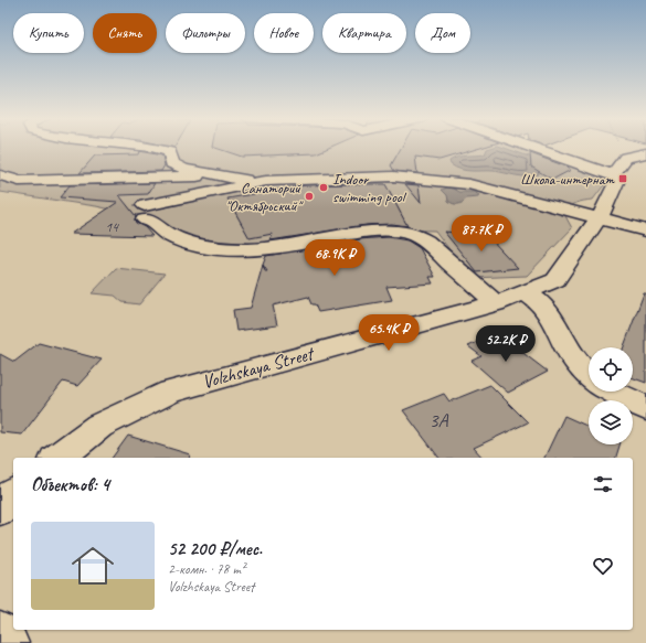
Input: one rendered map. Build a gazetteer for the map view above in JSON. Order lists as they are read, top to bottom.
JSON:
{
  "streets": {
    "street": ["Volzhskaya Street"]
  },
  "places": {
    "transit": ["Школа-интернат"],
    "other": ["Indoor swimming pool", "Санаторий \"Октябрьский\""]
  },
  "house_numbers": ["14", "3А"],
  "page": {
    "chip": [
      "Купить",
      "Снять",
      "Фильтры",
      "Новое",
      "Квартира",
      "Дом"
    ],
    "price": [
      "87.7K ₽",
      "68.9K ₽",
      "65.4K ₽",
      "52.2K ₽"
    ],
    "heading": "Объектов: 4",
    "list": [
      {
        "name": "52 200 ₽/мес.",
        "note": "2-комн. · 78 m² · Volzhskaya Street"
      }
    ]
  }
}
